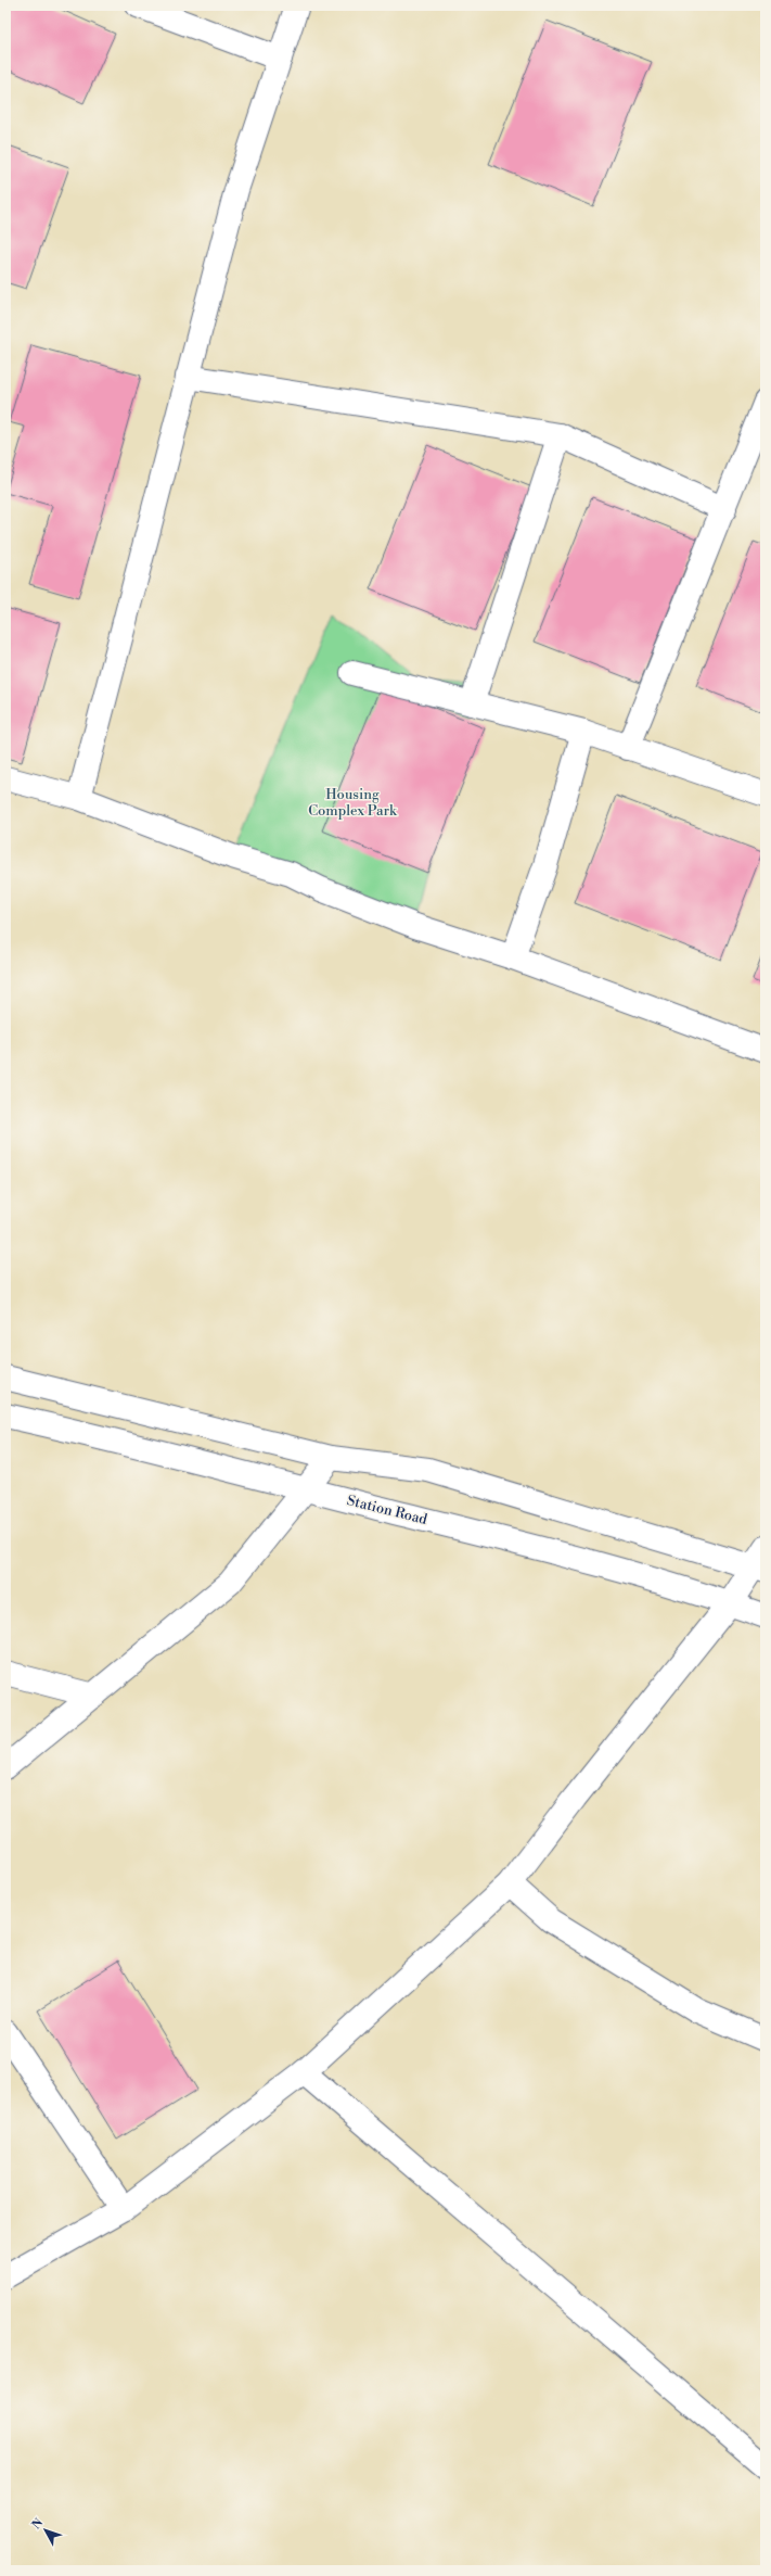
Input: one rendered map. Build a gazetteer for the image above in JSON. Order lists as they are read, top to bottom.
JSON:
{
  "streets": {
    "street": ["Station Road"]
  },
  "parks": ["Housing Complex Park"],
  "north": "top left"
}
